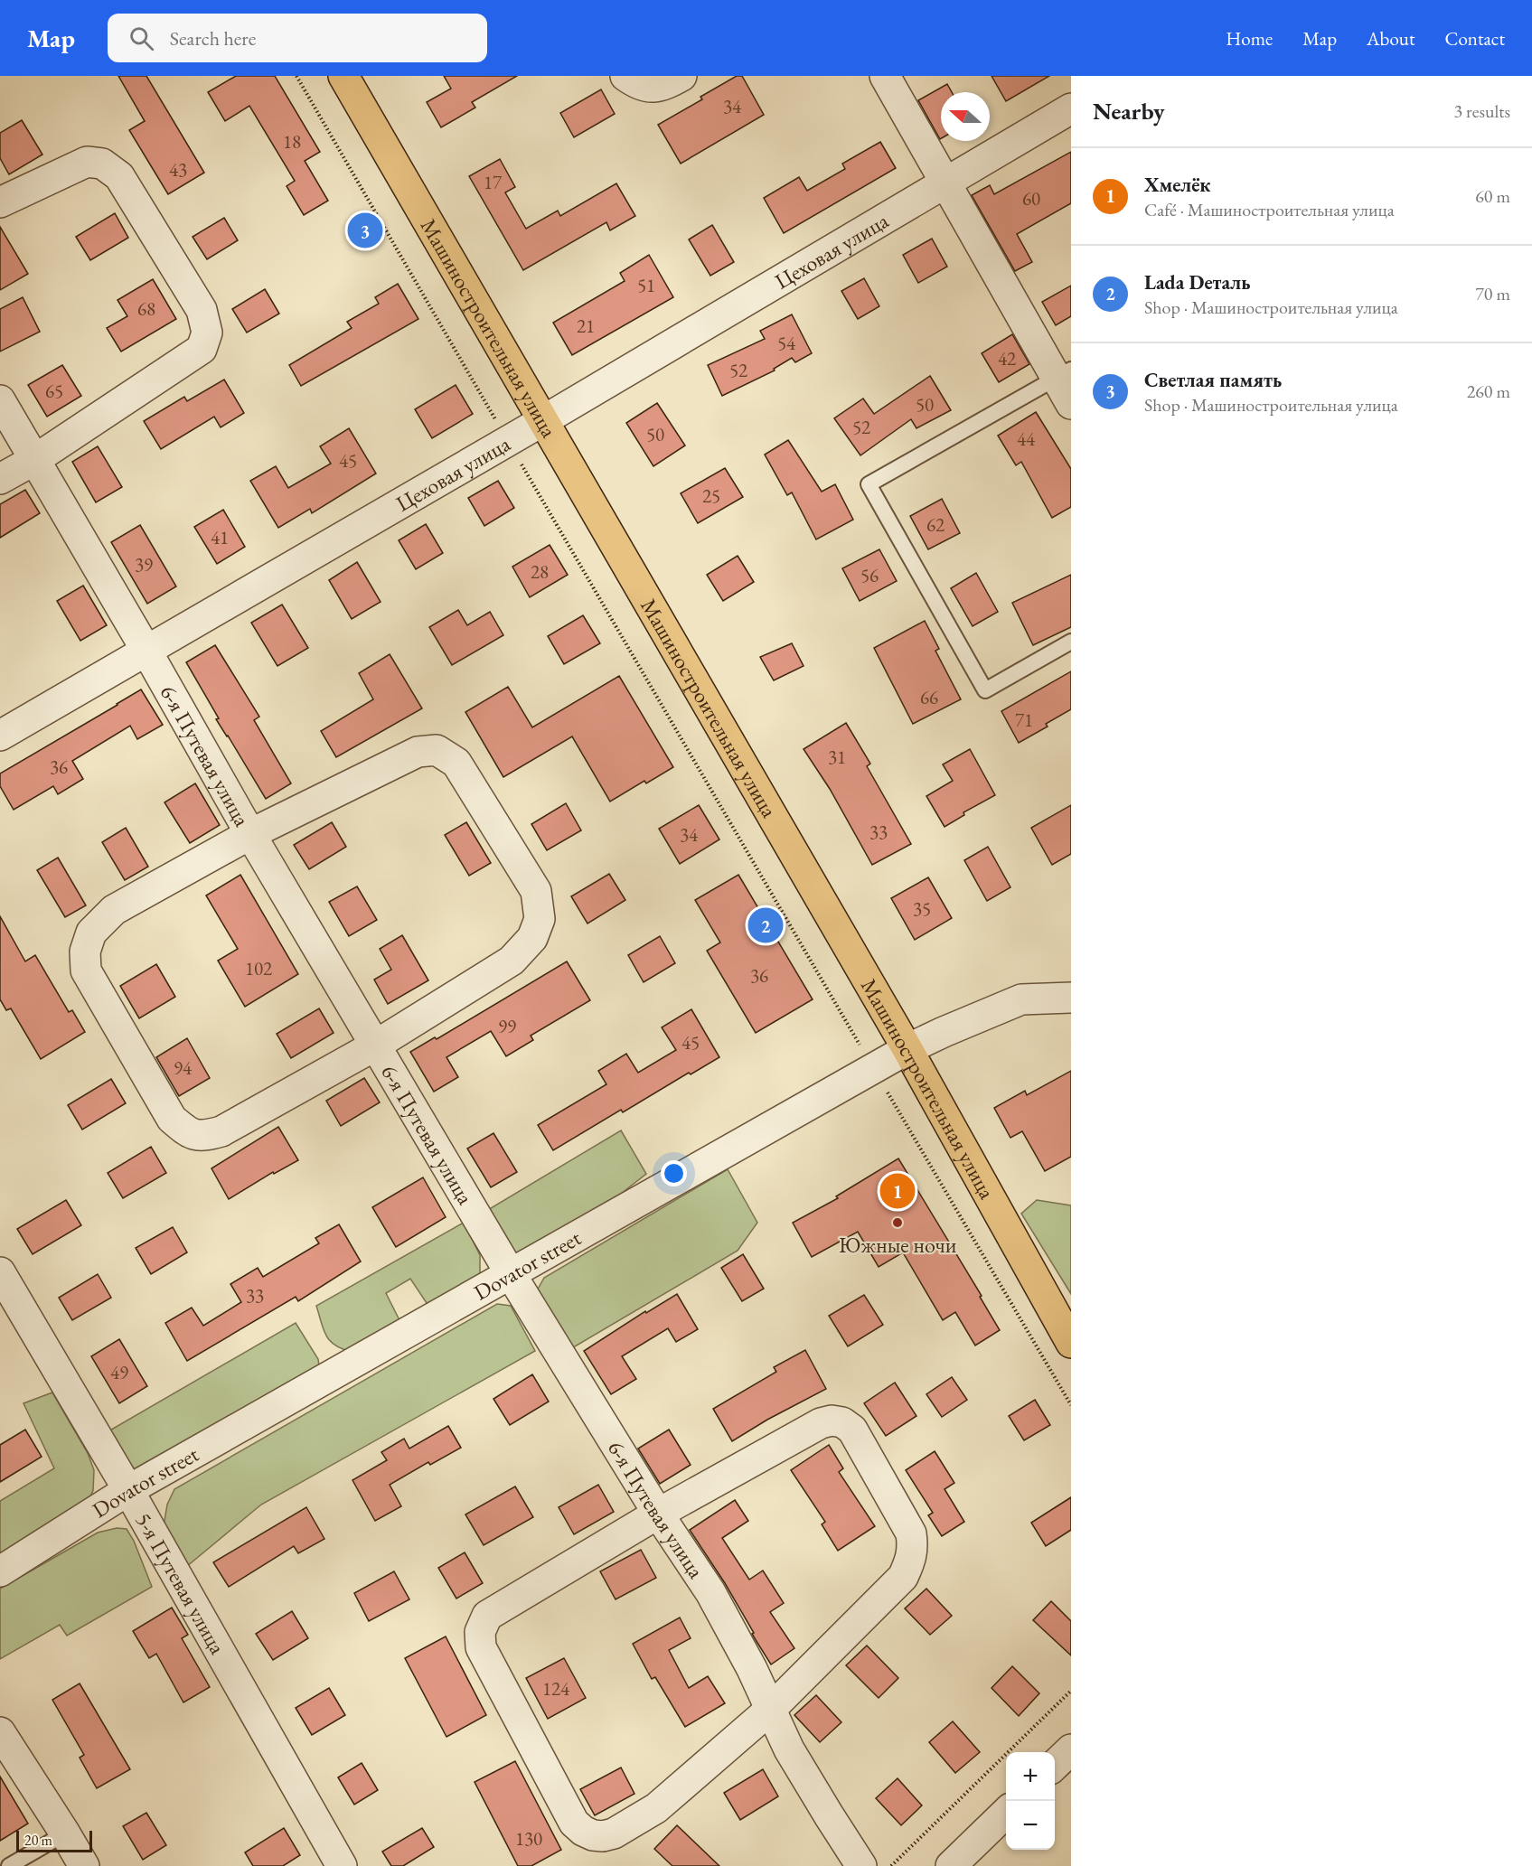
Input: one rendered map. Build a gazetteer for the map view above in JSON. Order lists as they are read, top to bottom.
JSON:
{
  "streets": {
    "main road": ["Машиностроительная улица"],
    "street": [
      "Цеховая улица",
      "6-я Путевая улица",
      "Dovator street",
      "5-я Путевая улица"
    ]
  },
  "crossings": [
    ["Цеховая улица", "Машиностроительная улица"],
    ["Цеховая улица", "6-я Путевая улица"],
    ["Машиностроительная улица", "Dovator street"],
    ["6-я Путевая улица", "Dovator street"],
    ["Dovator street", "5-я Путевая улица"]
  ],
  "places": ["Южные ночи"],
  "house_numbers": [
    "34",
    "18",
    "43",
    "17",
    "60",
    "51",
    "68",
    "21",
    "54",
    "42",
    "52",
    "65",
    "50",
    "52",
    "50",
    "44",
    "45",
    "25",
    "62",
    "41",
    "39",
    "28",
    "56",
    "66",
    "71",
    "31",
    "36",
    "33",
    "34",
    "35",
    "102",
    "36",
    "99",
    "45",
    "94",
    "33",
    "49",
    "124",
    "130"
  ],
  "scale_bar": "20 m",
  "north": "left",
  "page": {
    "header": "Map",
    "search": "Search here",
    "nav": [
      "Home",
      "Map",
      "About",
      "Contact"
    ],
    "heading": ["Nearby", "3 results"],
    "list": [
      {
        "mark": "1",
        "name": "Хмелёк",
        "note": "Café · Машиностроительная улица",
        "value": "60 m"
      },
      {
        "mark": "2",
        "name": "Lada Dеталь",
        "note": "Shop · Машиностроительная улица",
        "value": "70 m"
      },
      {
        "mark": "3",
        "name": "Светлая память",
        "note": "Shop · Машиностроительная улица",
        "value": "260 m"
      }
    ],
    "pins": ["3", "2", "1"],
    "map_buttons": ["+", "−"],
    "scale": "20 m"
  }
}
